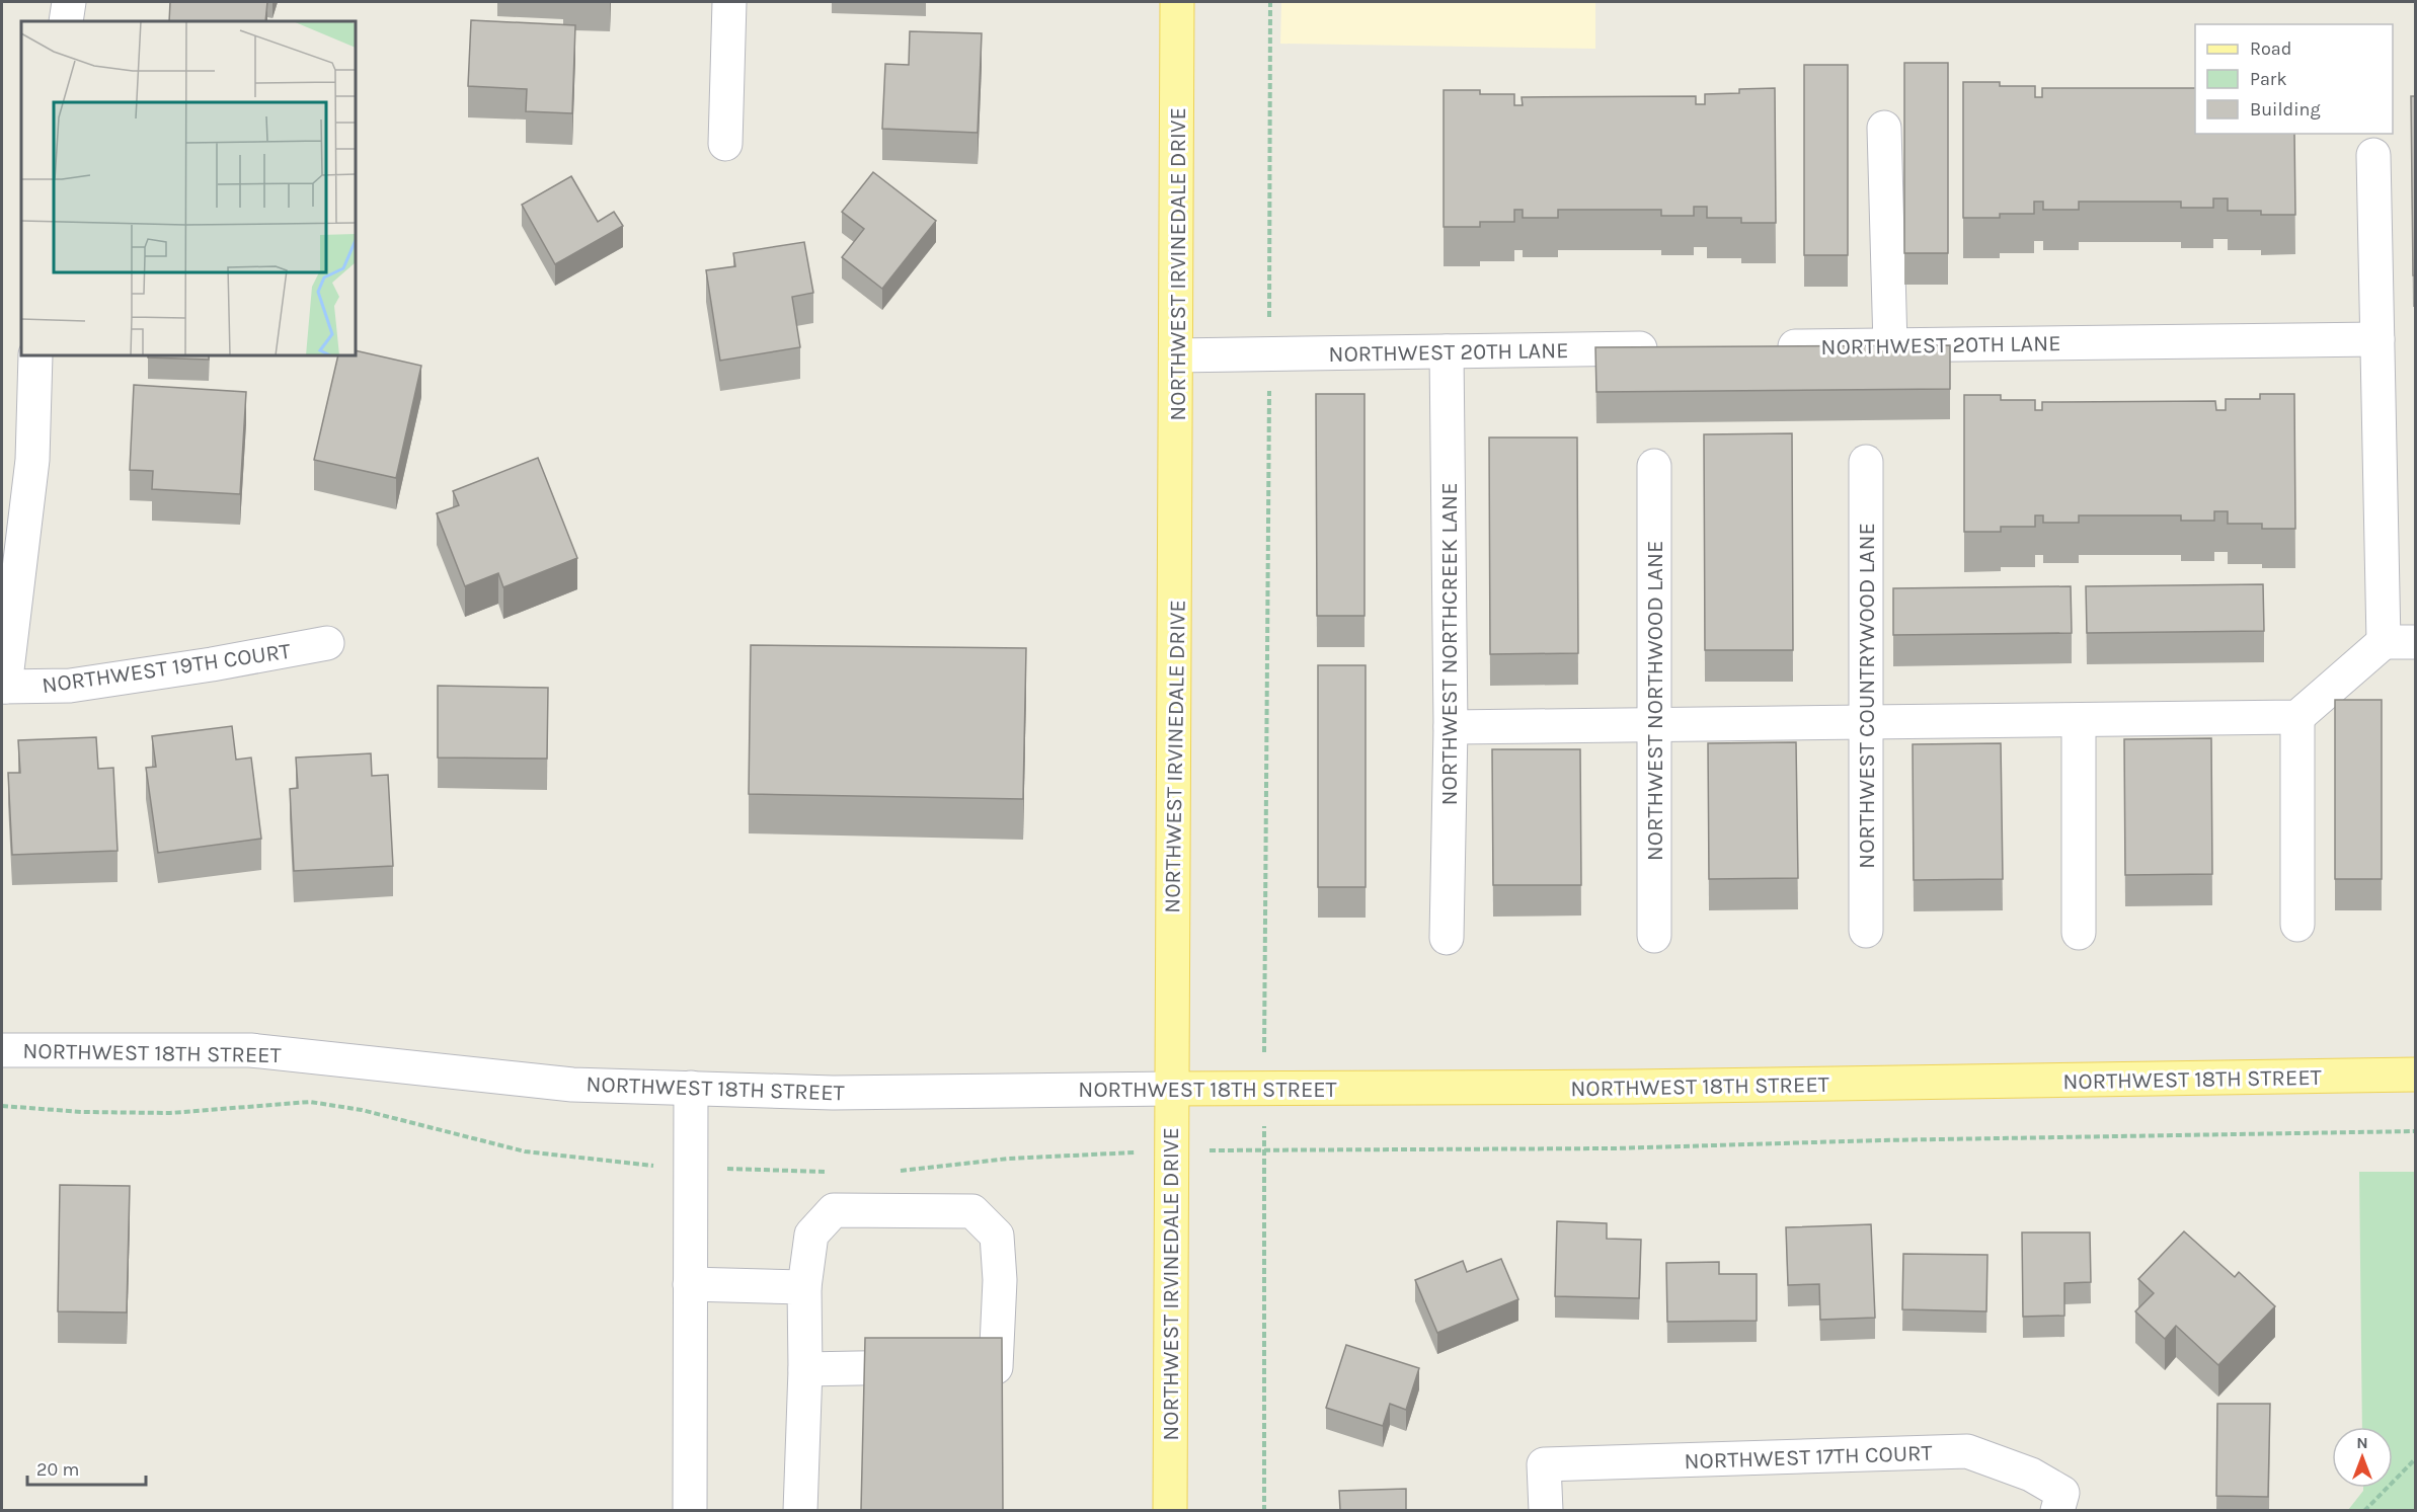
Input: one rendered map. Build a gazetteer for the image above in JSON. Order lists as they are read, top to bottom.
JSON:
{
  "streets": {
    "main road": ["NORTHWEST IRVINEDALE DRIVE", "NORTHWEST 18TH STREET"],
    "street": [
      "NORTHWEST 20TH LANE",
      "NORTHWEST NORTHCREEK LANE",
      "NORTHWEST 19TH COURT",
      "NORTHWEST COUNTRYWOOD LANE",
      "NORTHWEST NORTHWOOD LANE",
      "NORTHWEST 17TH COURT"
    ]
  },
  "crossings": [
    ["NORTHWEST IRVINEDALE DRIVE", "NORTHWEST 20TH LANE"],
    ["NORTHWEST IRVINEDALE DRIVE", "NORTHWEST 18TH STREET"],
    ["NORTHWEST 20TH LANE", "NORTHWEST NORTHCREEK LANE"]
  ],
  "legend": ["Road", "Park", "Building"],
  "scale_bar": "20 m",
  "north": "top"
}
